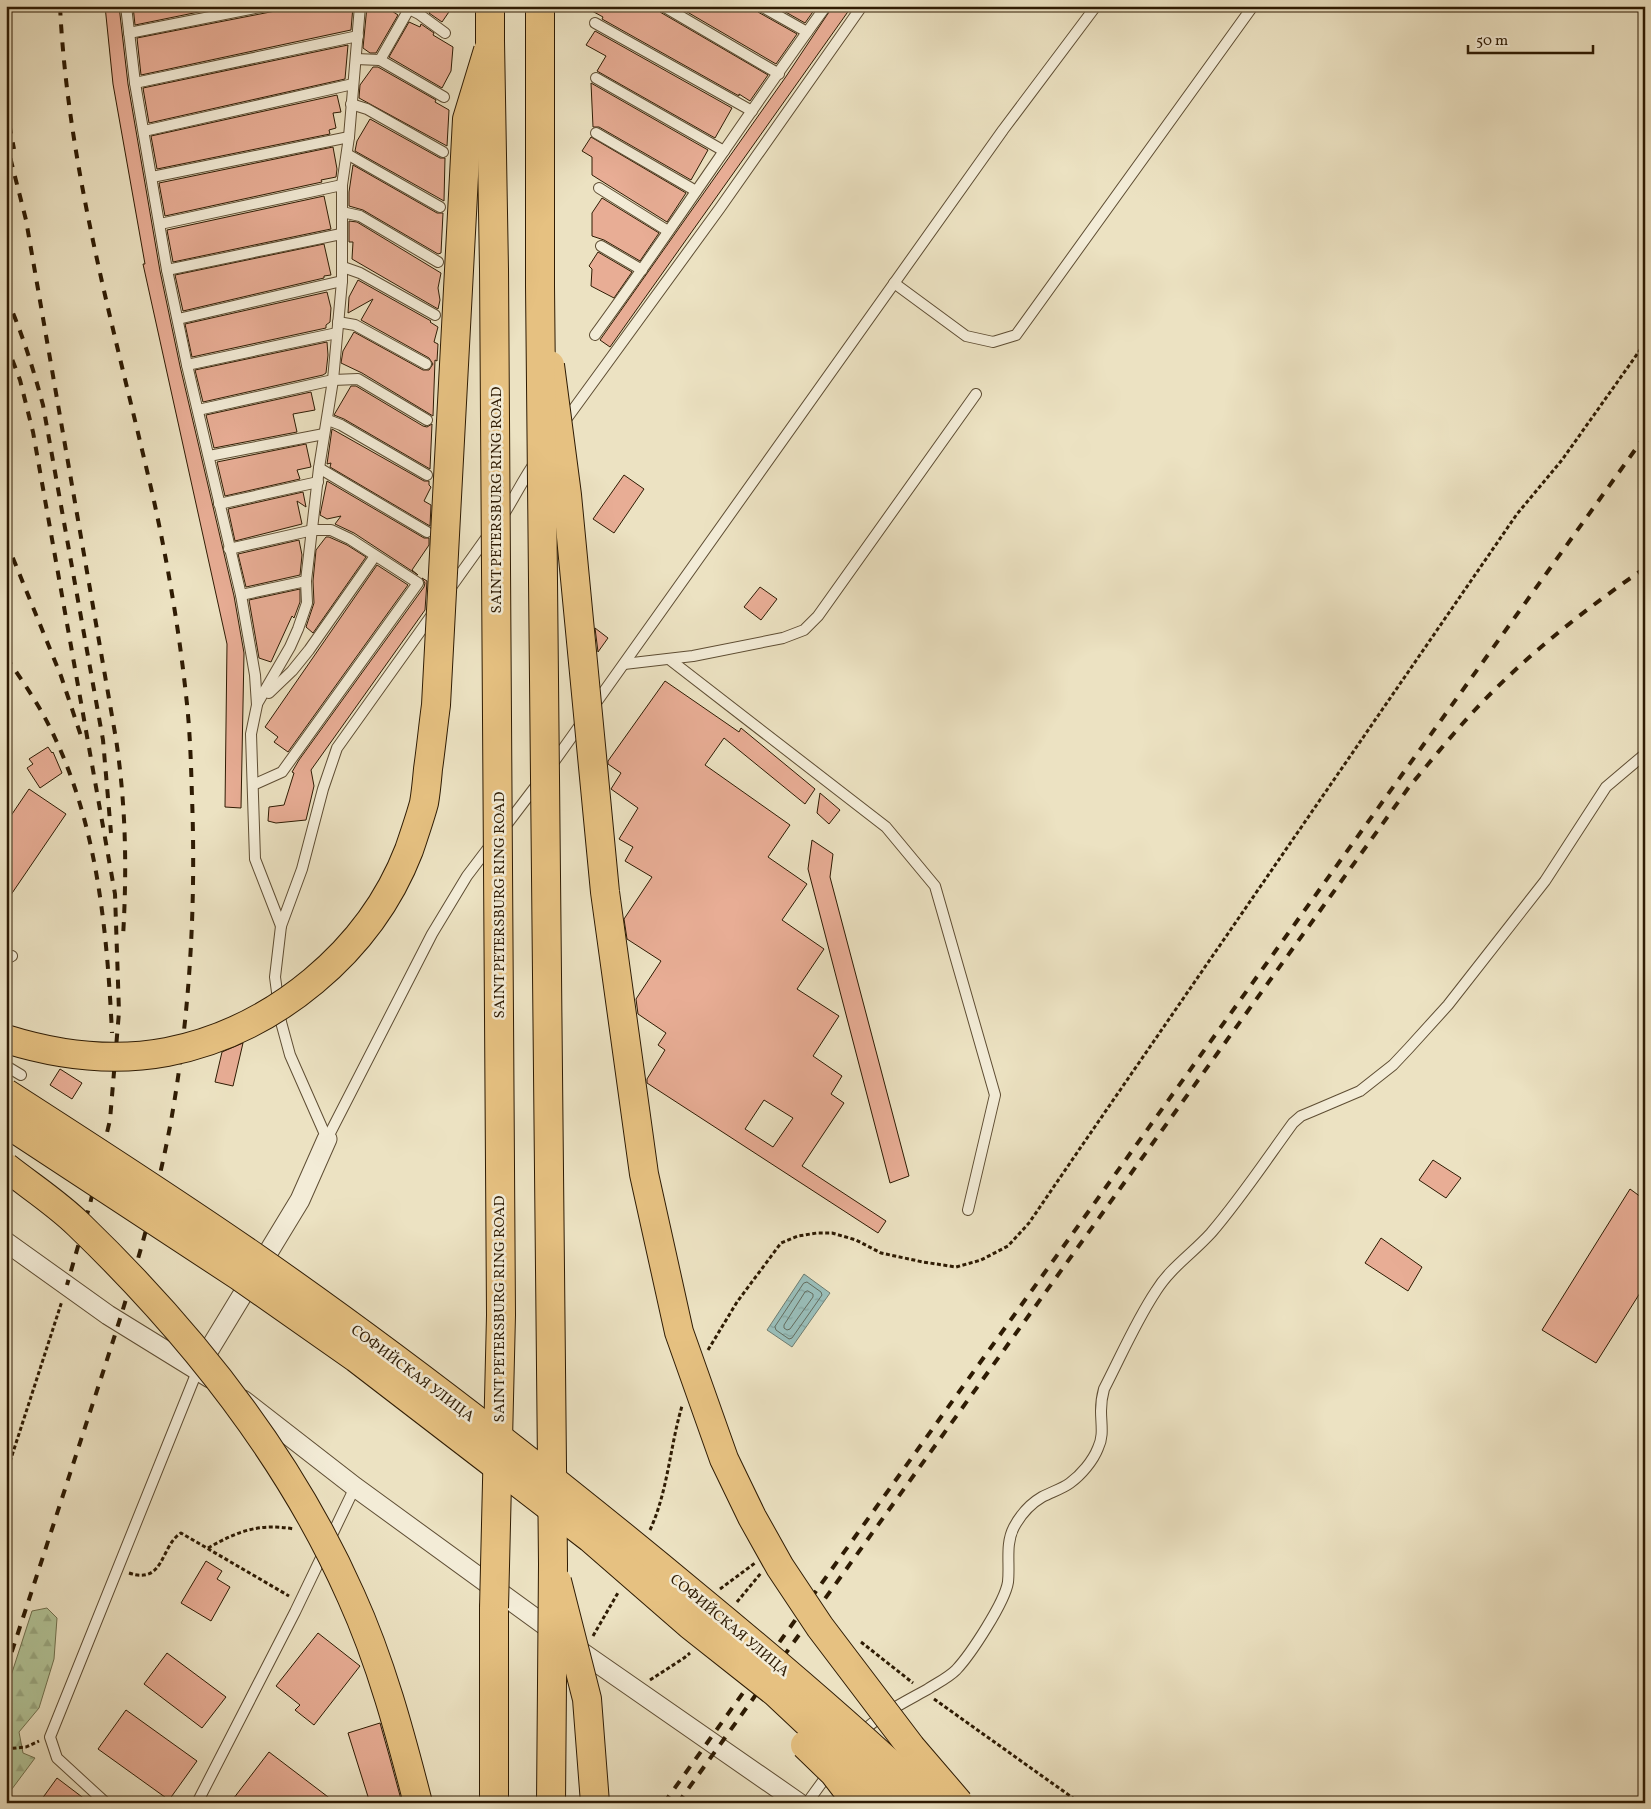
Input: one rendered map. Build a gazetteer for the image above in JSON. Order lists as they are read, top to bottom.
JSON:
{
  "streets": {
    "main road": ["SAINT PETERSBURG RING ROAD", "СОФИЙСКАЯ УЛИЦА"]
  },
  "scale_bar": "50 m"
}
